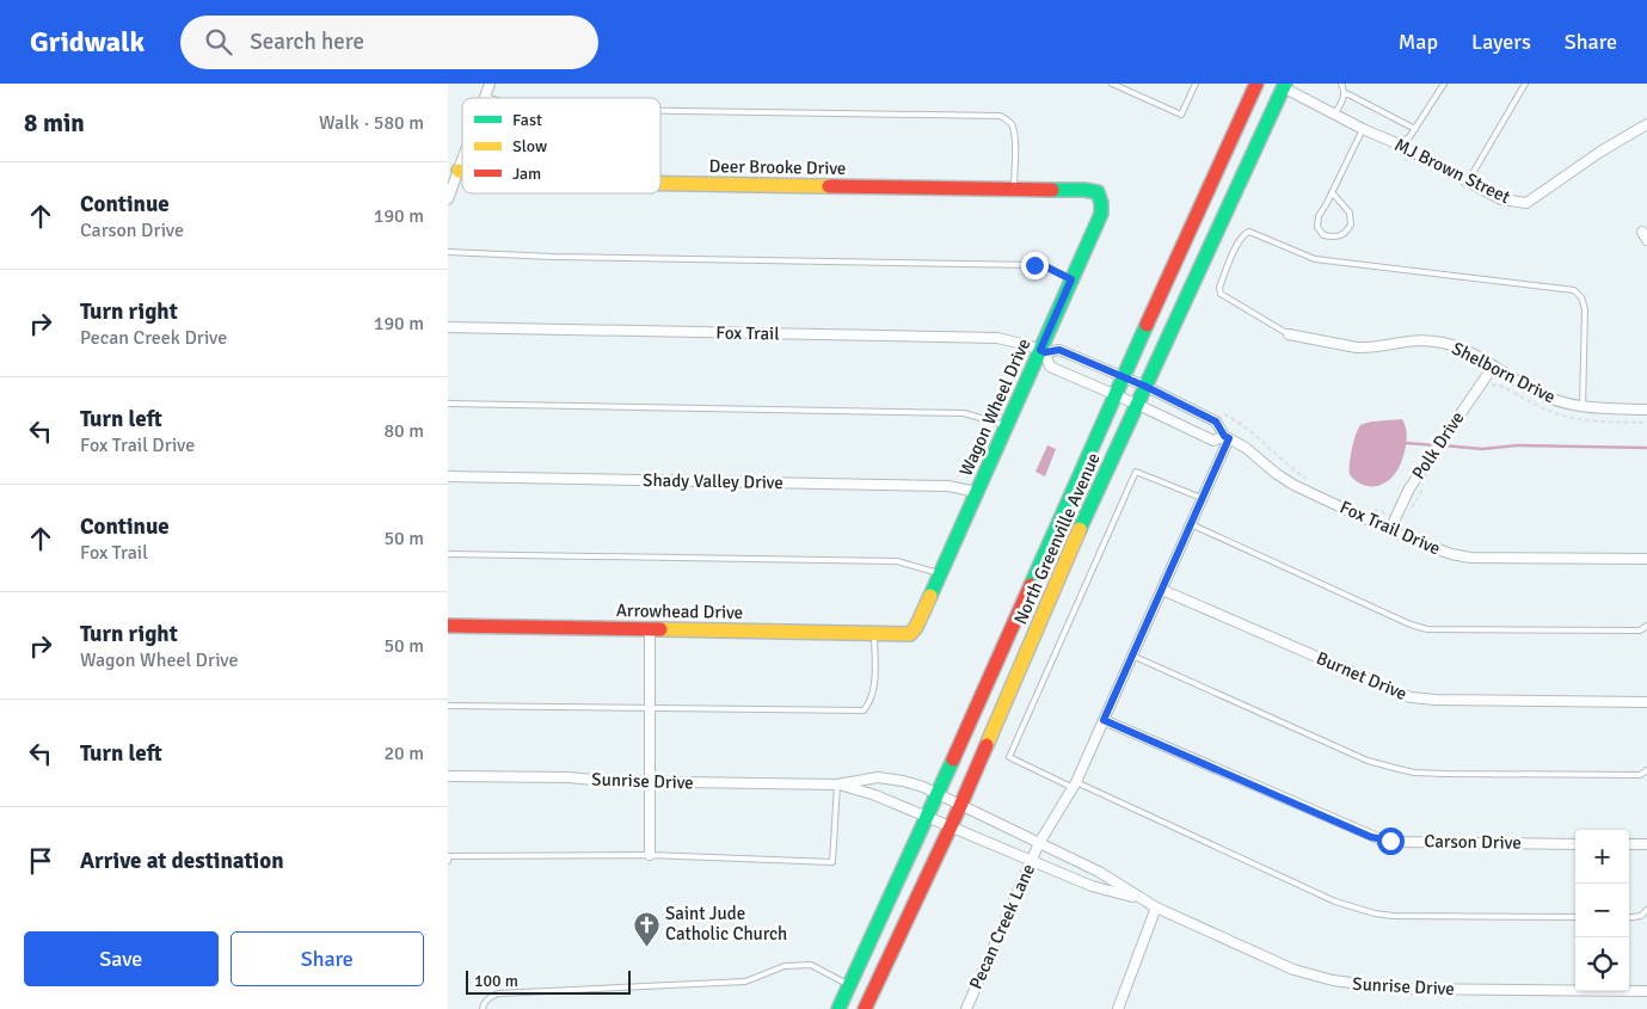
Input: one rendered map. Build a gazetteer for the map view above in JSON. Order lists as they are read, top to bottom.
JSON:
{
  "streets": {
    "main road": [
      "Deer Brooke Drive",
      "Wagon Wheel Drive",
      "North Greenville Avenue",
      "Arrowhead Drive"
    ],
    "street": [
      "MJ Brown Street",
      "Fox Trail",
      "Shelborn Drive",
      "Polk Drive",
      "Shady Valley Drive",
      "Fox Trail Drive",
      "Burnet Drive",
      "Sunrise Drive",
      "Carson Drive",
      "Pecan Creek Lane"
    ]
  },
  "crossings": [
    ["Deer Brooke Drive", "Wagon Wheel Drive"],
    ["MJ Brown Street", "North Greenville Avenue"],
    ["Fox Trail", "Wagon Wheel Drive"],
    ["Fox Trail", "Fox Trail Drive"],
    ["Fox Trail", "North Greenville Avenue"],
    ["Shelborn Drive", "Polk Drive"],
    ["Wagon Wheel Drive", "Shady Valley Drive"],
    ["Wagon Wheel Drive", "Arrowhead Drive"],
    ["Polk Drive", "Fox Trail Drive"],
    ["Fox Trail Drive", "North Greenville Avenue"],
    ["Fox Trail Drive", "Pecan Creek Lane"],
    ["North Greenville Avenue", "Sunrise Drive"],
    ["Burnet Drive", "Pecan Creek Lane"],
    ["Sunrise Drive", "Pecan Creek Lane"],
    ["Carson Drive", "Pecan Creek Lane"]
  ],
  "places": {
    "church": ["Saint Jude Catholic Church"]
  },
  "legend": ["Fast", "Slow", "Jam"],
  "scale_bar": "100 m",
  "page": {
    "header": "Gridwalk",
    "search": "Search here",
    "nav": ["Map", "Layers", "Share"],
    "heading": ["8 min", "Walk · 580 m"],
    "list": [
      ["Continue", "Carson Drive", "190 m"],
      ["Turn right", "Pecan Creek Drive", "190 m"],
      ["Turn left", "Fox Trail Drive", "80 m"],
      ["Continue", "Fox Trail", "50 m"],
      ["Turn right", "Wagon Wheel Drive", "50 m"],
      ["Turn left", "20 m"],
      "Arrive at destination"
    ],
    "map_buttons": ["+", "−"],
    "buttons": ["Save", "Share"],
    "scale": "100 m"
  }
}
